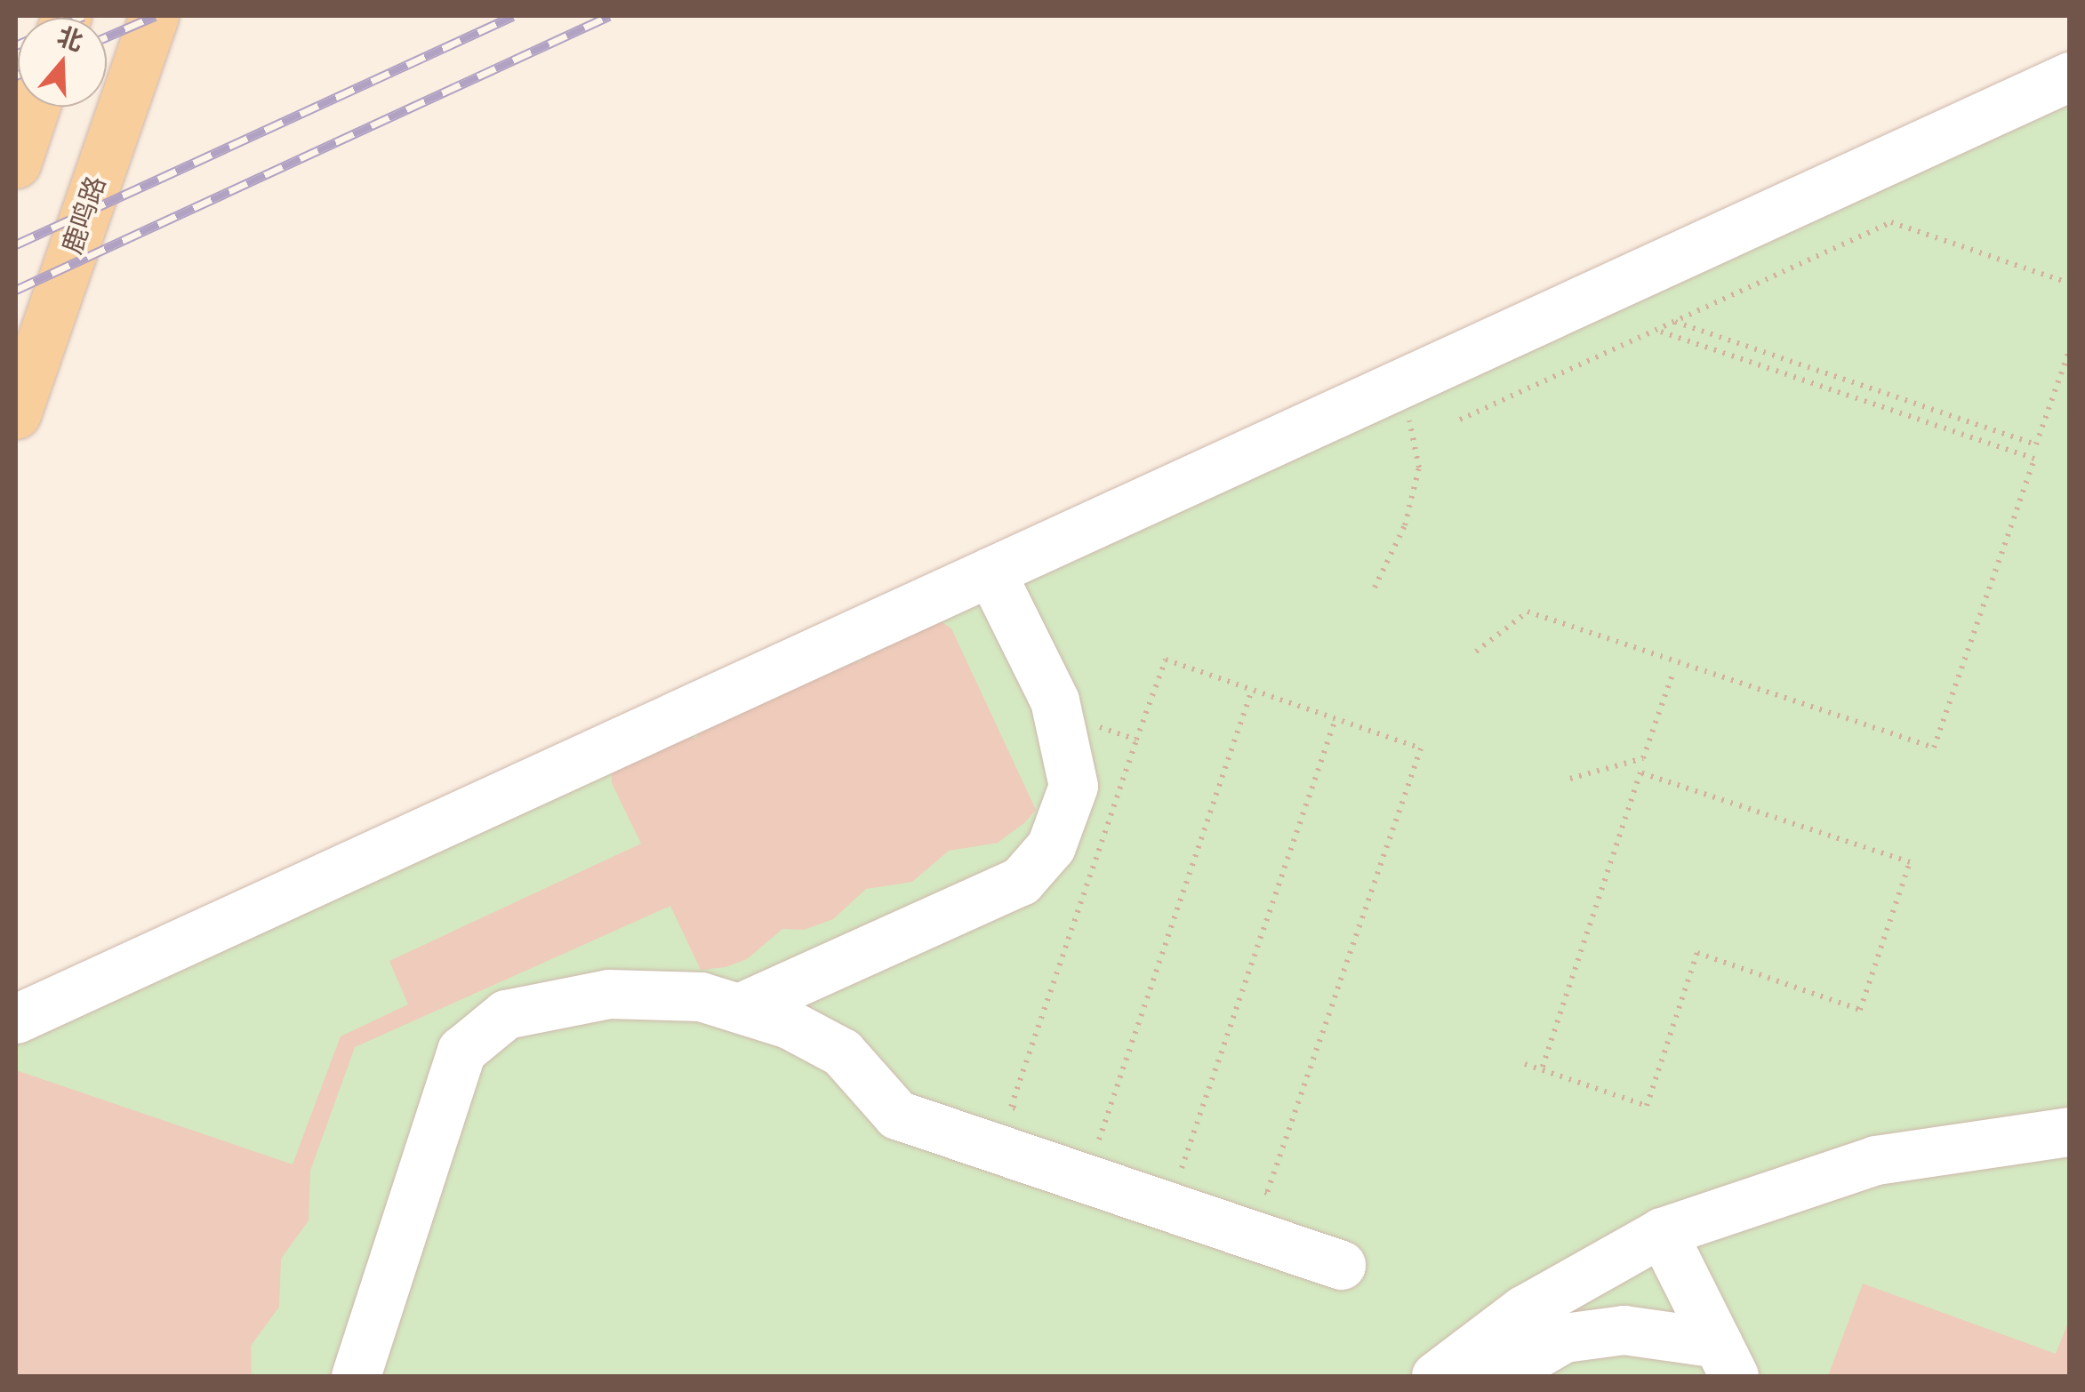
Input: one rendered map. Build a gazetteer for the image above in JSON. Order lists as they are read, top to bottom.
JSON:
{
  "streets": {
    "main road": ["鹿鸣路"]
  },
  "north": "top"
}
